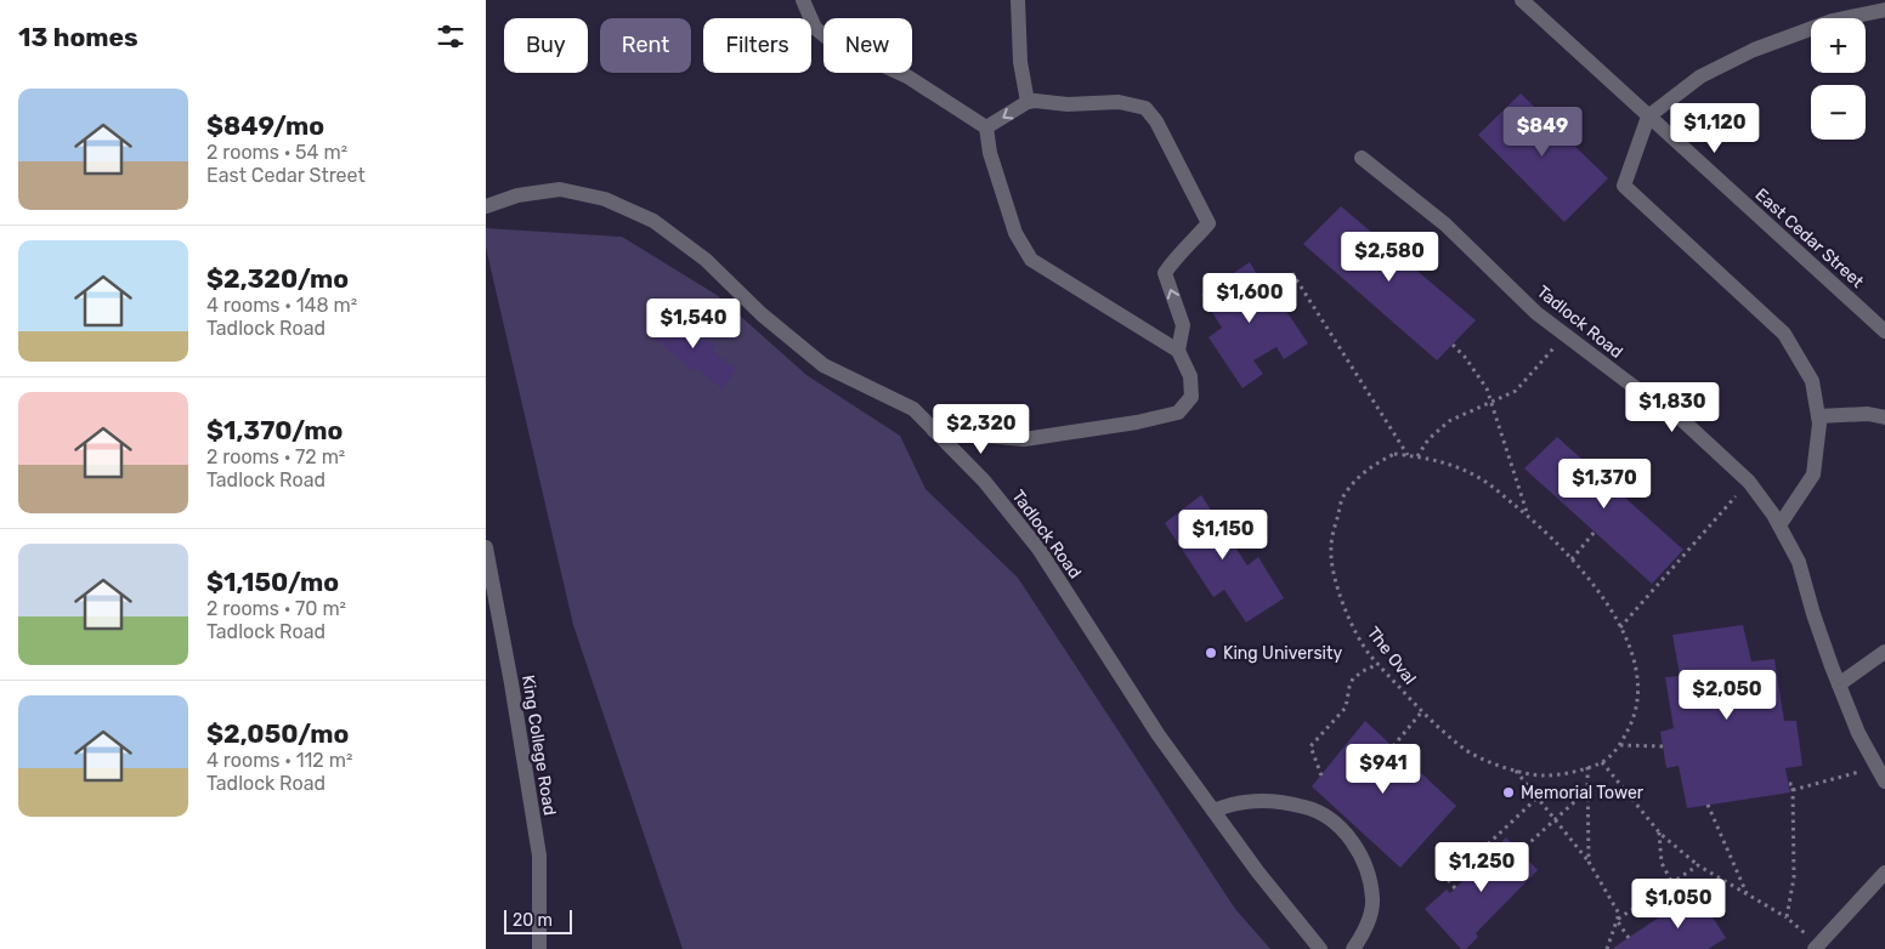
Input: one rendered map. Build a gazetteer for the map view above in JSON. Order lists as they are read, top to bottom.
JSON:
{
  "streets": {
    "street": ["East Cedar Street", "Tadlock Road", "King College Road"],
    "path": ["The Oval"]
  },
  "places": ["King University", "Memorial Tower"],
  "scale_bar": "20 m",
  "page": {
    "heading": "13 homes",
    "map_buttons": ["+", "−"],
    "chip": [
      "Buy",
      "Rent",
      "Filters",
      "New"
    ],
    "list": [
      {
        "name": "$849/mo",
        "note": "2 rooms · 54 m² · East Cedar Street"
      },
      {
        "name": "$2,320/mo",
        "note": "4 rooms · 148 m² · Tadlock Road"
      },
      {
        "name": "$1,370/mo",
        "note": "2 rooms · 72 m² · Tadlock Road"
      },
      {
        "name": "$1,150/mo",
        "note": "2 rooms · 70 m² · Tadlock Road"
      },
      {
        "name": "$2,050/mo",
        "note": "4 rooms · 112 m² · Tadlock Road"
      }
    ],
    "price": [
      "$1,120",
      "$849",
      "$2,580",
      "$1,600",
      "$1,540",
      "$1,830",
      "$2,320",
      "$1,370",
      "$1,150",
      "$2,050",
      "$941",
      "$1,250",
      "$1,050"
    ],
    "scale": "20 m"
  }
}
